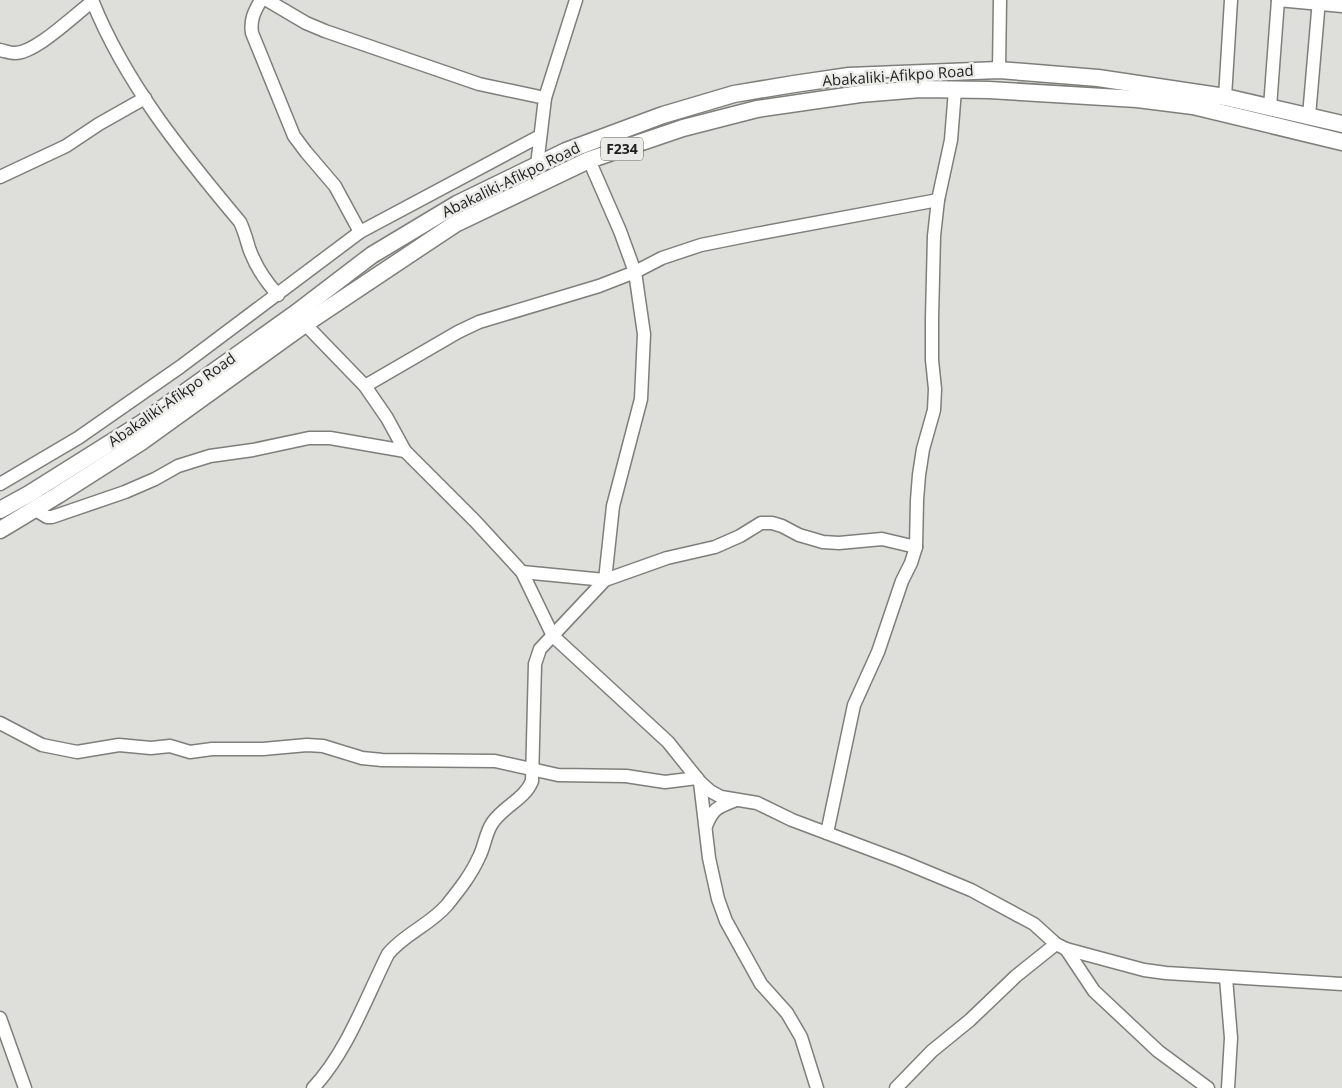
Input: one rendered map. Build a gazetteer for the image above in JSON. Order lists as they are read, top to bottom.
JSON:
{
  "streets": {
    "main road": ["Abakaliki-Afikpo Road", "F234"]
  }
}
